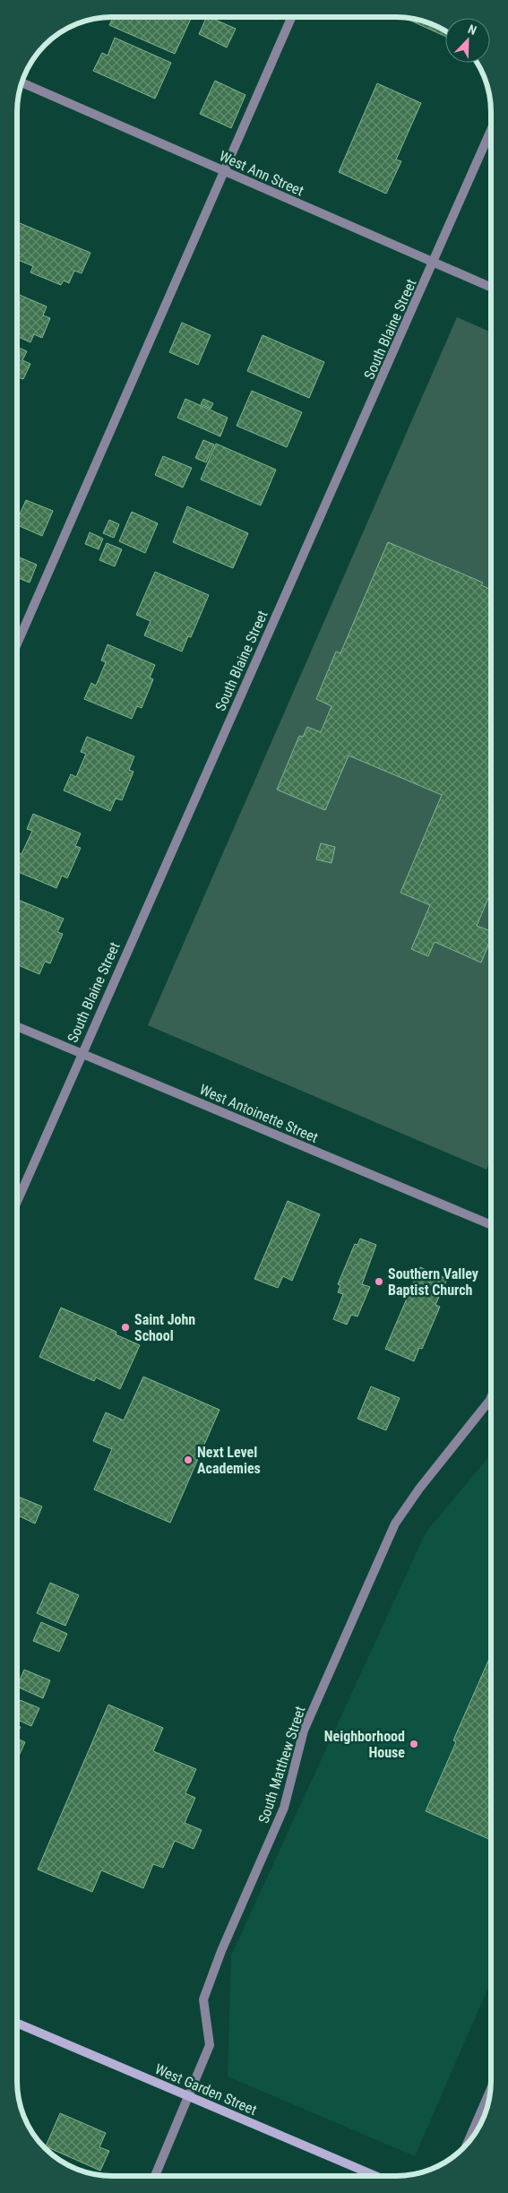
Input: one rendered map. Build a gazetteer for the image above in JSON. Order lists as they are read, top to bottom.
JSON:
{
  "streets": {
    "main road": ["West Garden Street"],
    "street": [
      "West Ann Street",
      "South Blaine Street",
      "West Antoinette Street",
      "South Matthew Street"
    ]
  },
  "crossings": [
    ["West Ann Street", "South Blaine Street"],
    ["South Blaine Street", "West Antoinette Street"],
    ["South Matthew Street", "West Garden Street"]
  ],
  "places": [
    "Southern Valley Baptist Church",
    "Saint John School",
    "Next Level Academies",
    "Neighborhood House"
  ],
  "north": "top right"
}
